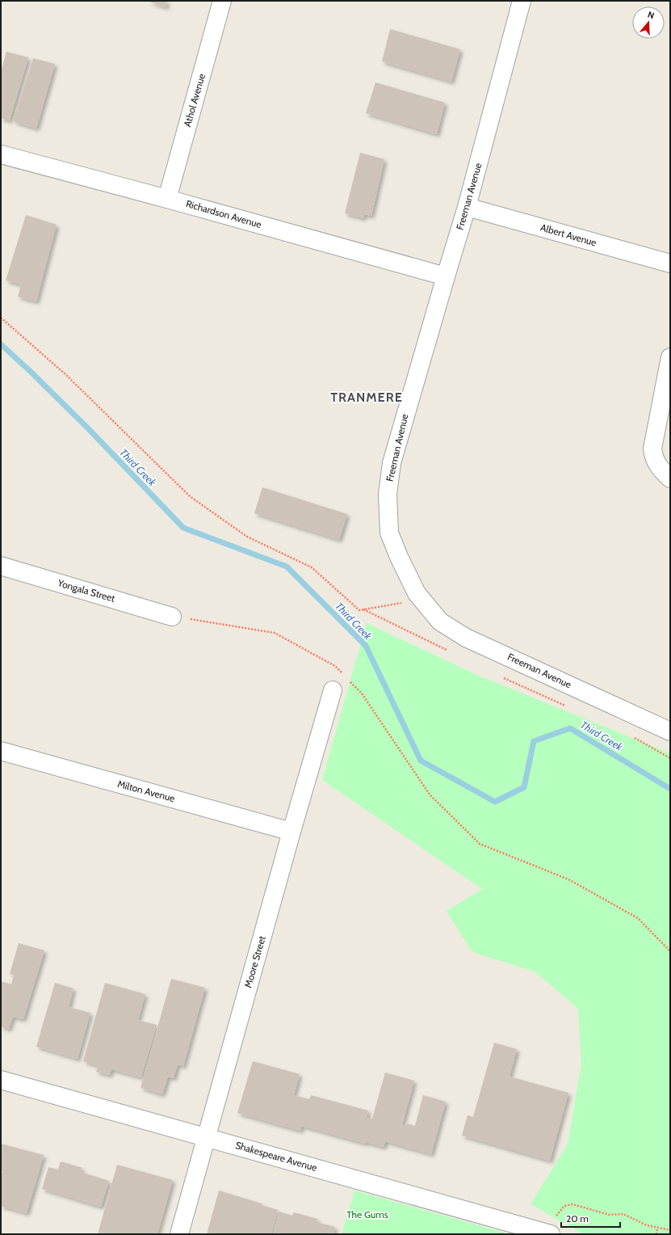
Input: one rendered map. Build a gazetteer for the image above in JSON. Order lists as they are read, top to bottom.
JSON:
{
  "streets": {
    "street": [
      "Athol Avenue",
      "Freeman Avenue",
      "Richardson Avenue",
      "Albert Avenue",
      "Yongala Street",
      "Milton Avenue",
      "Moore Street",
      "Shakespeare Avenue"
    ]
  },
  "crossings": [
    ["Athol Avenue", "Richardson Avenue"],
    ["Freeman Avenue", "Richardson Avenue"],
    ["Freeman Avenue", "Albert Avenue"],
    ["Milton Avenue", "Moore Street"],
    ["Moore Street", "Shakespeare Avenue"]
  ],
  "districts": ["TRANMERE"],
  "water": ["Third Creek"],
  "parks": ["The Gums"],
  "scale_bar": "20 m",
  "north": "top"
}
